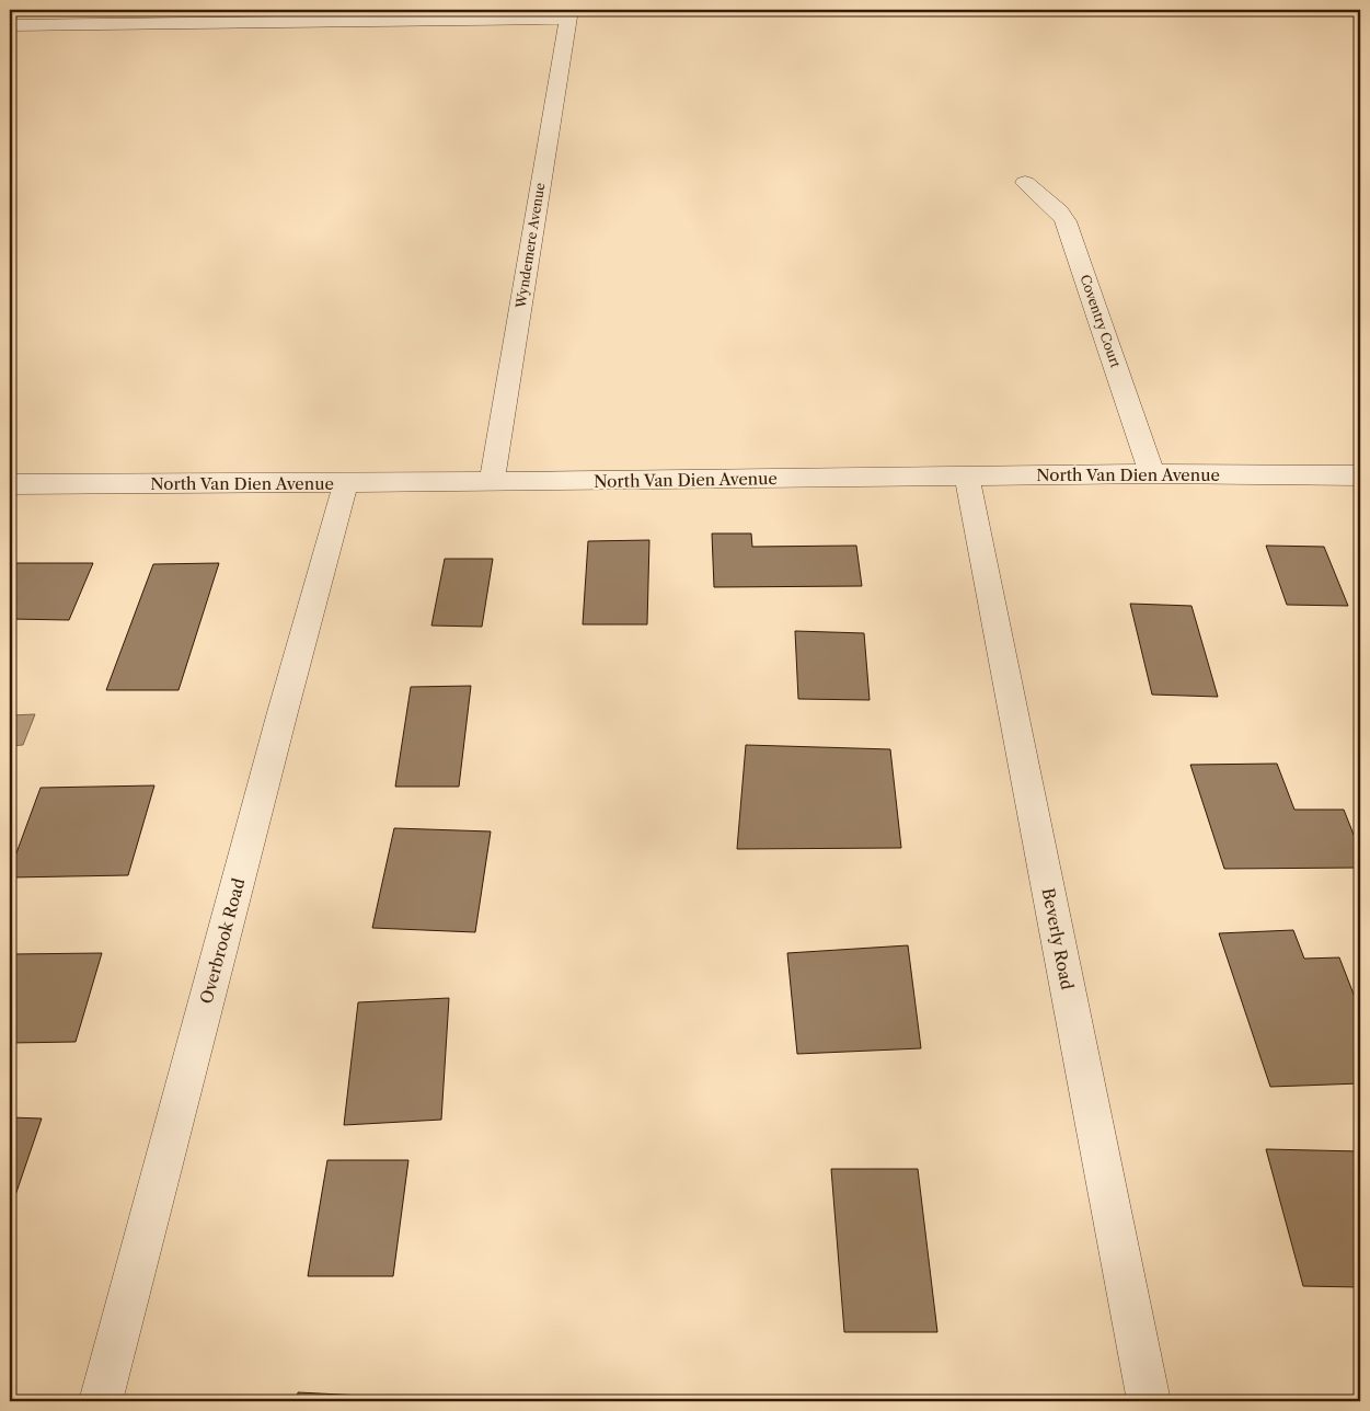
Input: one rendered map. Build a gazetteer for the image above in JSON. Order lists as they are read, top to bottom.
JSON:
{
  "streets": {
    "street": [
      "Wyndemere Avenue",
      "Coventry Court",
      "North Van Dien Avenue",
      "Beverly Road",
      "Overbrook Road"
    ]
  },
  "crossings": [
    ["Wyndemere Avenue", "North Van Dien Avenue"],
    ["Coventry Court", "North Van Dien Avenue"],
    ["North Van Dien Avenue", "Beverly Road"],
    ["North Van Dien Avenue", "Overbrook Road"]
  ]
}
